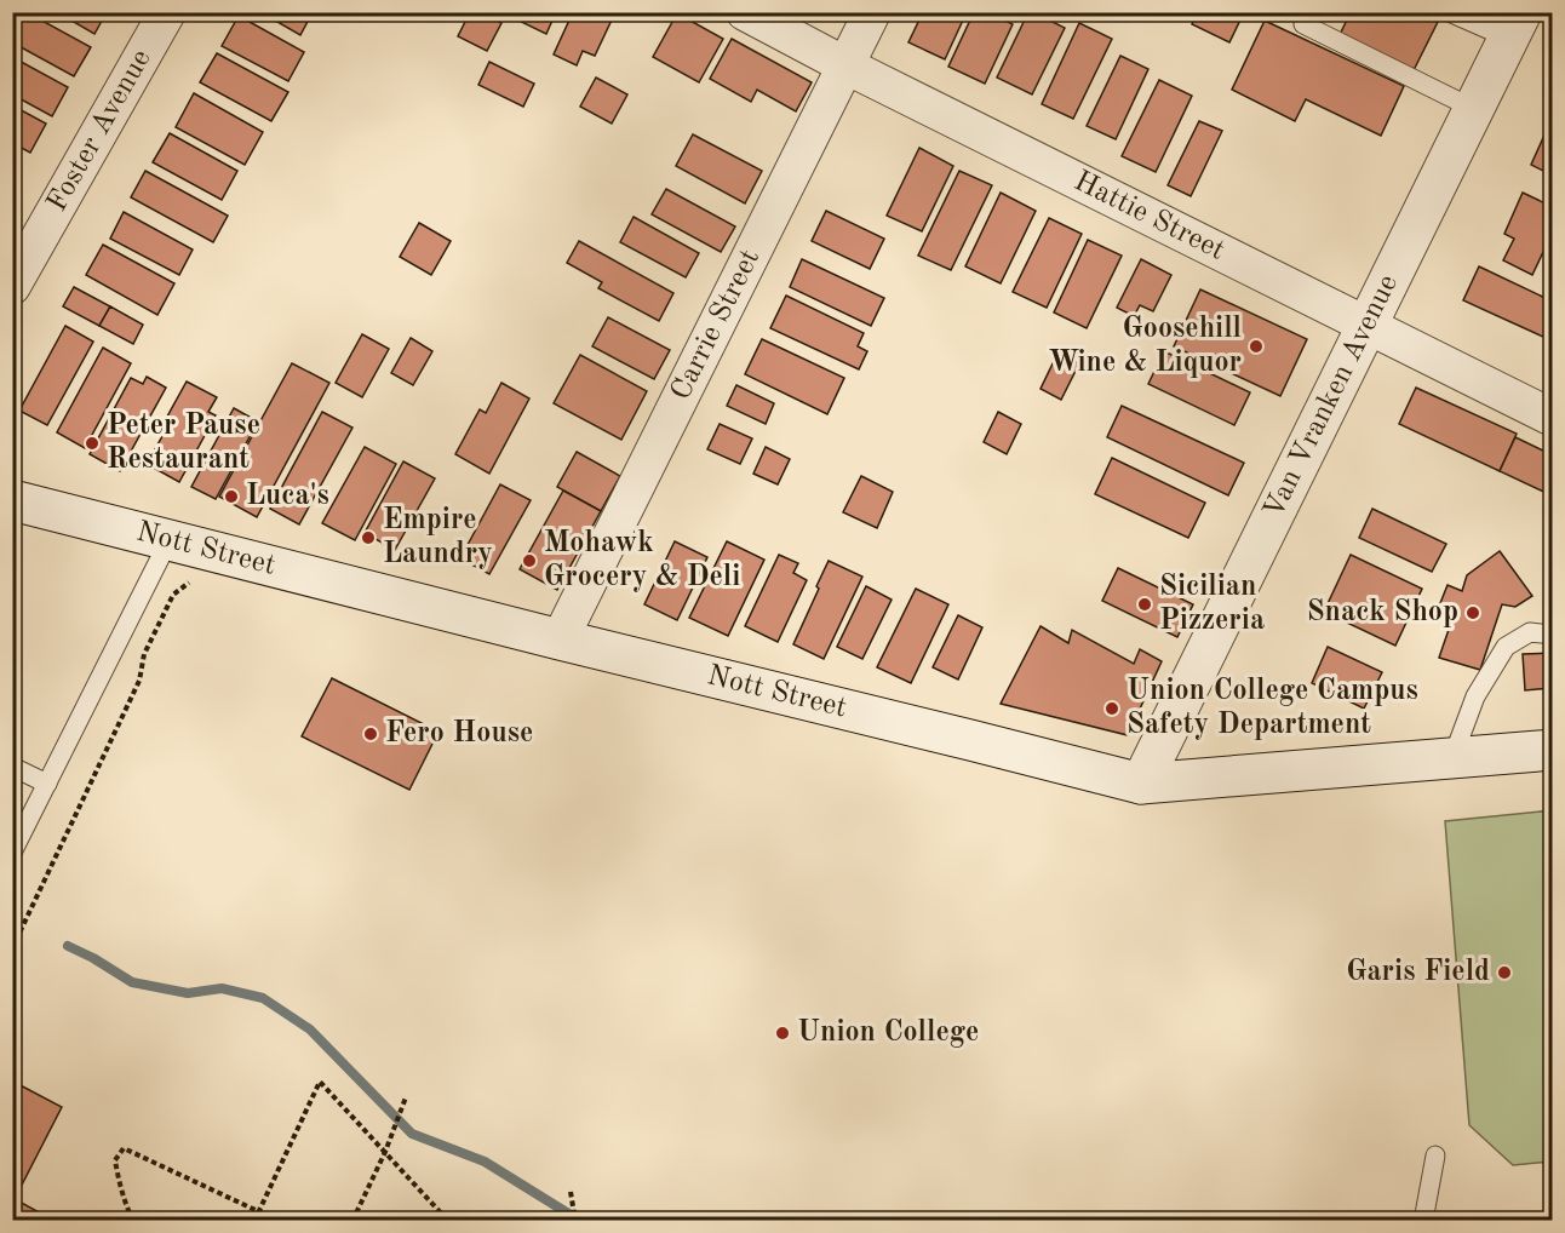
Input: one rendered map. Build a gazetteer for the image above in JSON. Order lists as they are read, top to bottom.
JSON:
{
  "streets": {
    "main road": ["Van Vranken Avenue", "Nott Street"],
    "street": ["Foster Avenue", "Hattie Street", "Carrie Street"]
  },
  "crossings": [
    ["Hattie Street", "Carrie Street"],
    ["Hattie Street", "Van Vranken Avenue"],
    ["Carrie Street", "Nott Street"],
    ["Van Vranken Avenue", "Nott Street"]
  ],
  "places": [
    "Goosehill Wine & Liquor",
    "Peter Pause Restaurant",
    "Luca's",
    "Empire Laundry",
    "Mohawk Grocery & Deli",
    "Sicilian Pizzeria",
    "Snack Shop",
    "Union College Campus Safety Department",
    "Fero House",
    "Garis Field",
    "Union College"
  ]
}
